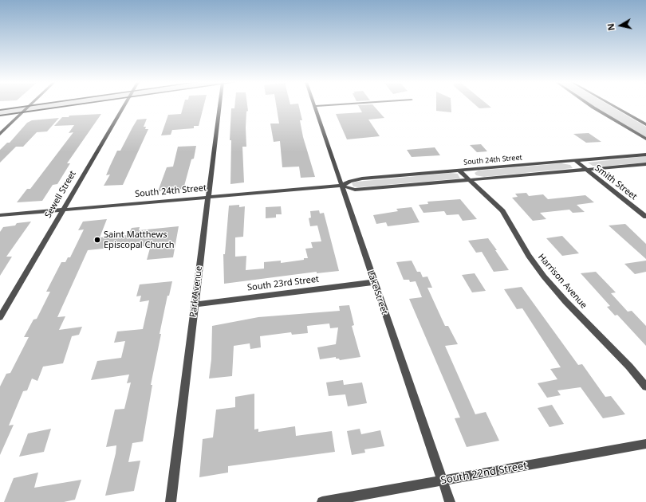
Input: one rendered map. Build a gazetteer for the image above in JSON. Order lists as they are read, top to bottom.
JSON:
{
  "streets": {
    "street": [
      "South 24th Street",
      "Smith Street",
      "Sewell Street",
      "Harrison Avenue",
      "South 23rd Street",
      "Park Avenue",
      "Lake Street",
      "South 22nd Street"
    ]
  },
  "crossings": [
    ["South 24th Street", "Smith Street"],
    ["South 24th Street", "Sewell Street"],
    ["South 24th Street", "Harrison Avenue"],
    ["South 24th Street", "Park Avenue"],
    ["South 24th Street", "Lake Street"],
    ["South 23rd Street", "Park Avenue"],
    ["South 23rd Street", "Lake Street"],
    ["Lake Street", "South 22nd Street"]
  ],
  "places": ["Saint Matthews Episcopal Church"],
  "north": "left"
}
